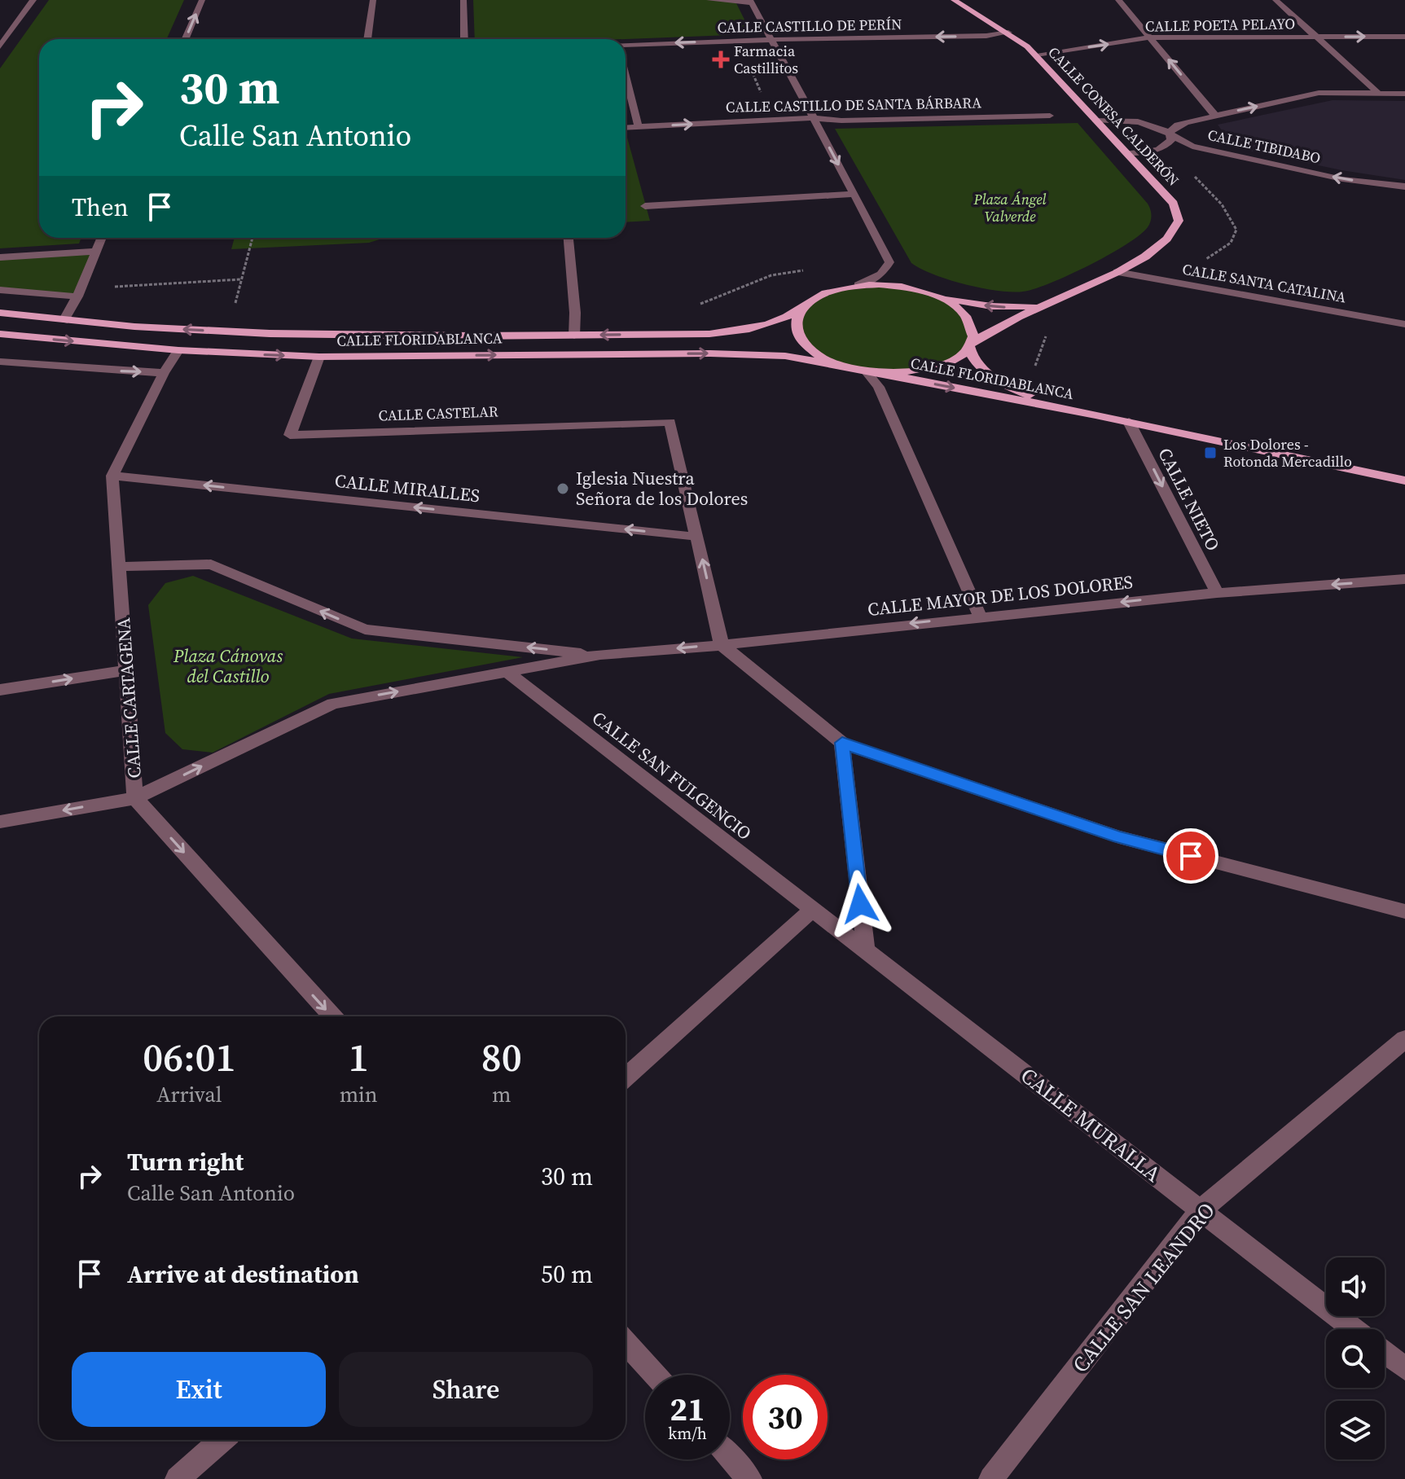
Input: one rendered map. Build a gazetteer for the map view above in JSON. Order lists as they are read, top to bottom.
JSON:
{
  "streets": {
    "main road": ["CALLE CONESA CALDERÓN", "CALLE FLORIDABLANCA"],
    "street": [
      "CALLE POETA PELAYO",
      "CALLE CASTILLO DE PERÍN",
      "CALLE CASTILLO DE SANTA BÁRBARA",
      "CALLE TIBIDABO",
      "CALLE SANTA CATALINA",
      "CALLE CASTELAR",
      "CALLE MIRALLES",
      "CALLE NIETO",
      "CALLE MAYOR DE LOS DOLORES",
      "CALLE CARTAGENA",
      "CALLE SAN FULGENCIO",
      "CALLE MURALLA",
      "CALLE SAN LEANDRO"
    ]
  },
  "crossings": [
    ["CALLE POETA PELAYO", "CALLE CONESA CALDERÓN"],
    ["CALLE CASTILLO DE PERÍN", "CALLE CONESA CALDERÓN"],
    ["CALLE CONESA CALDERÓN", "CALLE TIBIDABO"],
    ["CALLE CONESA CALDERÓN", "CALLE SANTA CATALINA"],
    ["CALLE CONESA CALDERÓN", "CALLE FLORIDABLANCA"],
    ["CALLE FLORIDABLANCA", "CALLE CASTELAR"],
    ["CALLE FLORIDABLANCA", "CALLE NIETO"],
    ["CALLE CASTELAR", "CALLE MIRALLES"],
    ["CALLE MIRALLES", "CALLE CARTAGENA"],
    ["CALLE NIETO", "CALLE MAYOR DE LOS DOLORES"],
    ["CALLE SAN FULGENCIO", "CALLE MURALLA"],
    ["CALLE MURALLA", "CALLE SAN LEANDRO"]
  ],
  "one_way": [
    "CALLE CASTILLO DE PERÍN",
    "CALLE NIETO",
    "CALLE MAYOR DE LOS DOLORES",
    "CALLE CARTAGENA"
  ],
  "parks": ["Plaza Ángel Valverde", "Plaza Cánovas del Castillo"],
  "places": {
    "health": ["Farmacia Castillitos"],
    "transit": ["Los Dolores - Rotonda Mercadillo"],
    "other": ["Iglesia Nuestra Señora de los Dolores"]
  },
  "page": {
    "turn": ["30 m", "Calle San Antonio"],
    "then": "Then",
    "eta": [
      "06:01",
      "Arrival",
      "1",
      "min",
      "80",
      "m"
    ],
    "list": [
      {
        "name": "Turn right",
        "note": "Calle San Antonio",
        "value": "30 m"
      },
      {
        "name": "Arrive at destination",
        "value": "50 m"
      }
    ],
    "buttons": ["Exit", "Share"],
    "speed": "21 km/h",
    "limit": "30"
  }
}
